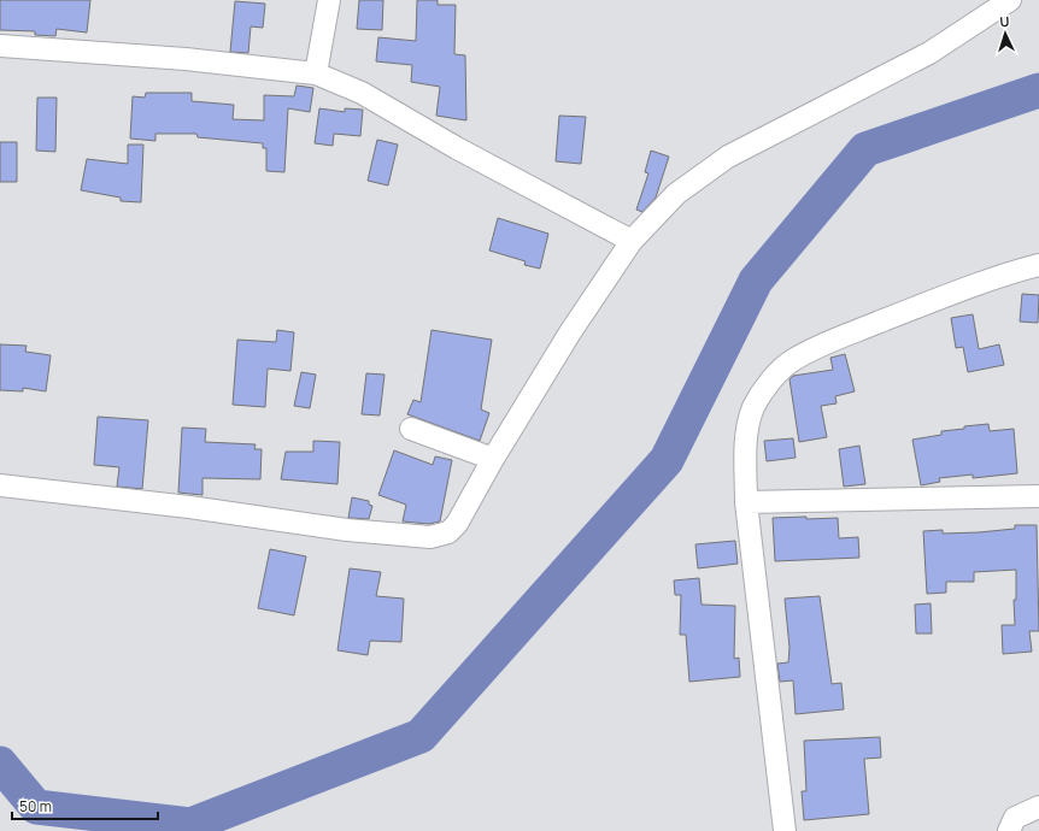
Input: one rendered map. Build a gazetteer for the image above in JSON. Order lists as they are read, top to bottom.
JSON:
{
  "scale_bar": "50 m",
  "north": "top"
}
